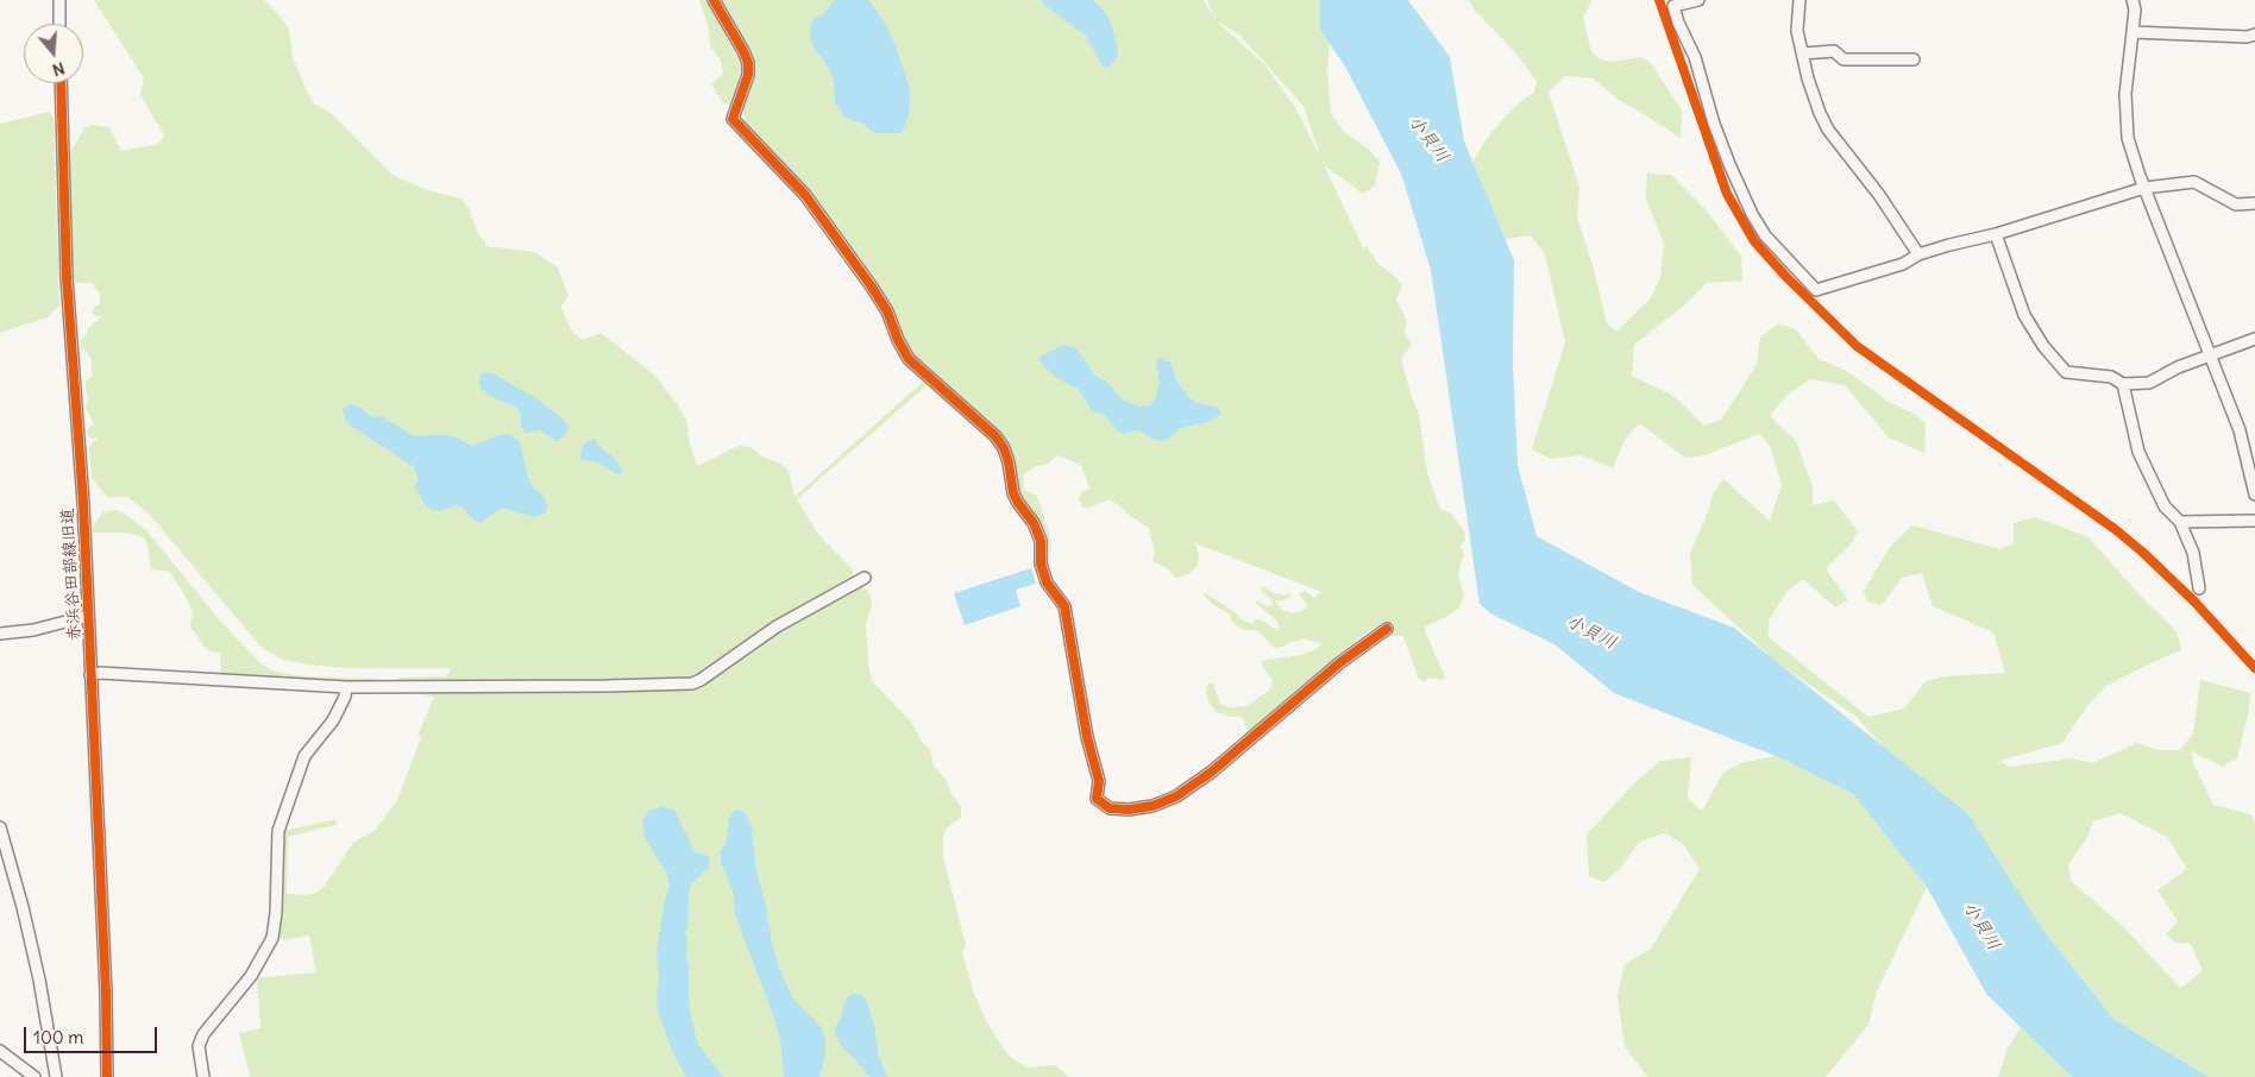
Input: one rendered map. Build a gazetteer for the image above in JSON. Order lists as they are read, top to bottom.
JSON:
{
  "streets": {
    "street": ["赤浜谷田部線旧道"]
  },
  "water": ["小貝川"],
  "scale_bar": "100 m",
  "north": "bottom"
}
